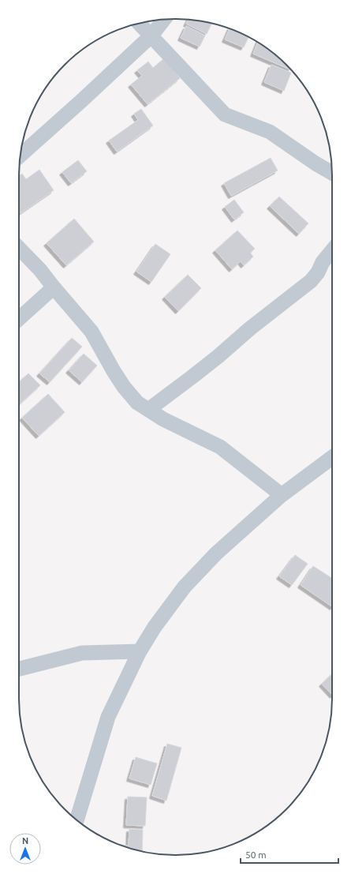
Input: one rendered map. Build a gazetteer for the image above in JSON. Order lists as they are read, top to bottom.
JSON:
{
  "scale_bar": "50 m",
  "north": "top"
}
